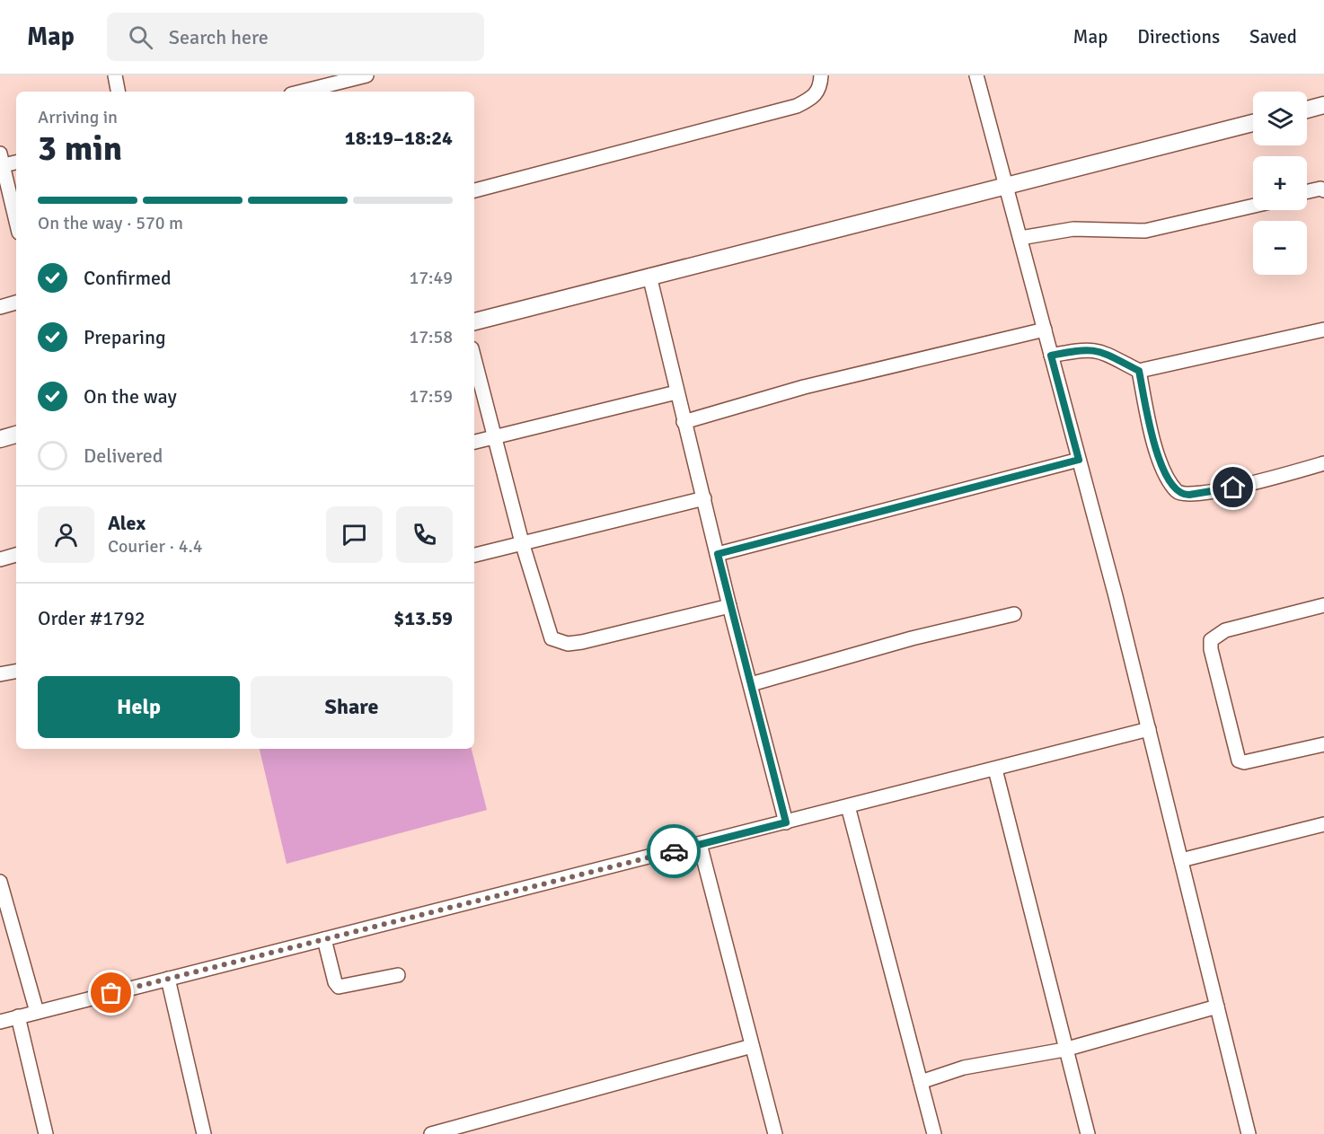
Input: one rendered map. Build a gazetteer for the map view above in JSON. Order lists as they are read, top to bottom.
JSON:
{
  "page": {
    "header": "Map",
    "search": "Search here",
    "nav": ["Map", "Directions", "Saved"],
    "map_buttons": ["+", "−"],
    "heading": ["3 min", "Arriving in", "18:19–18:24"],
    "panel": [
      "Alex",
      "Courier · 4.4",
      "Order #1792",
      "$13.59"
    ],
    "bar": "On the way · 570 m",
    "list": [
      ["Confirmed", "17:49"],
      ["Preparing", "17:58"],
      ["On the way", "17:59"],
      "Delivered"
    ],
    "buttons": ["Help", "Share"]
  }
}
